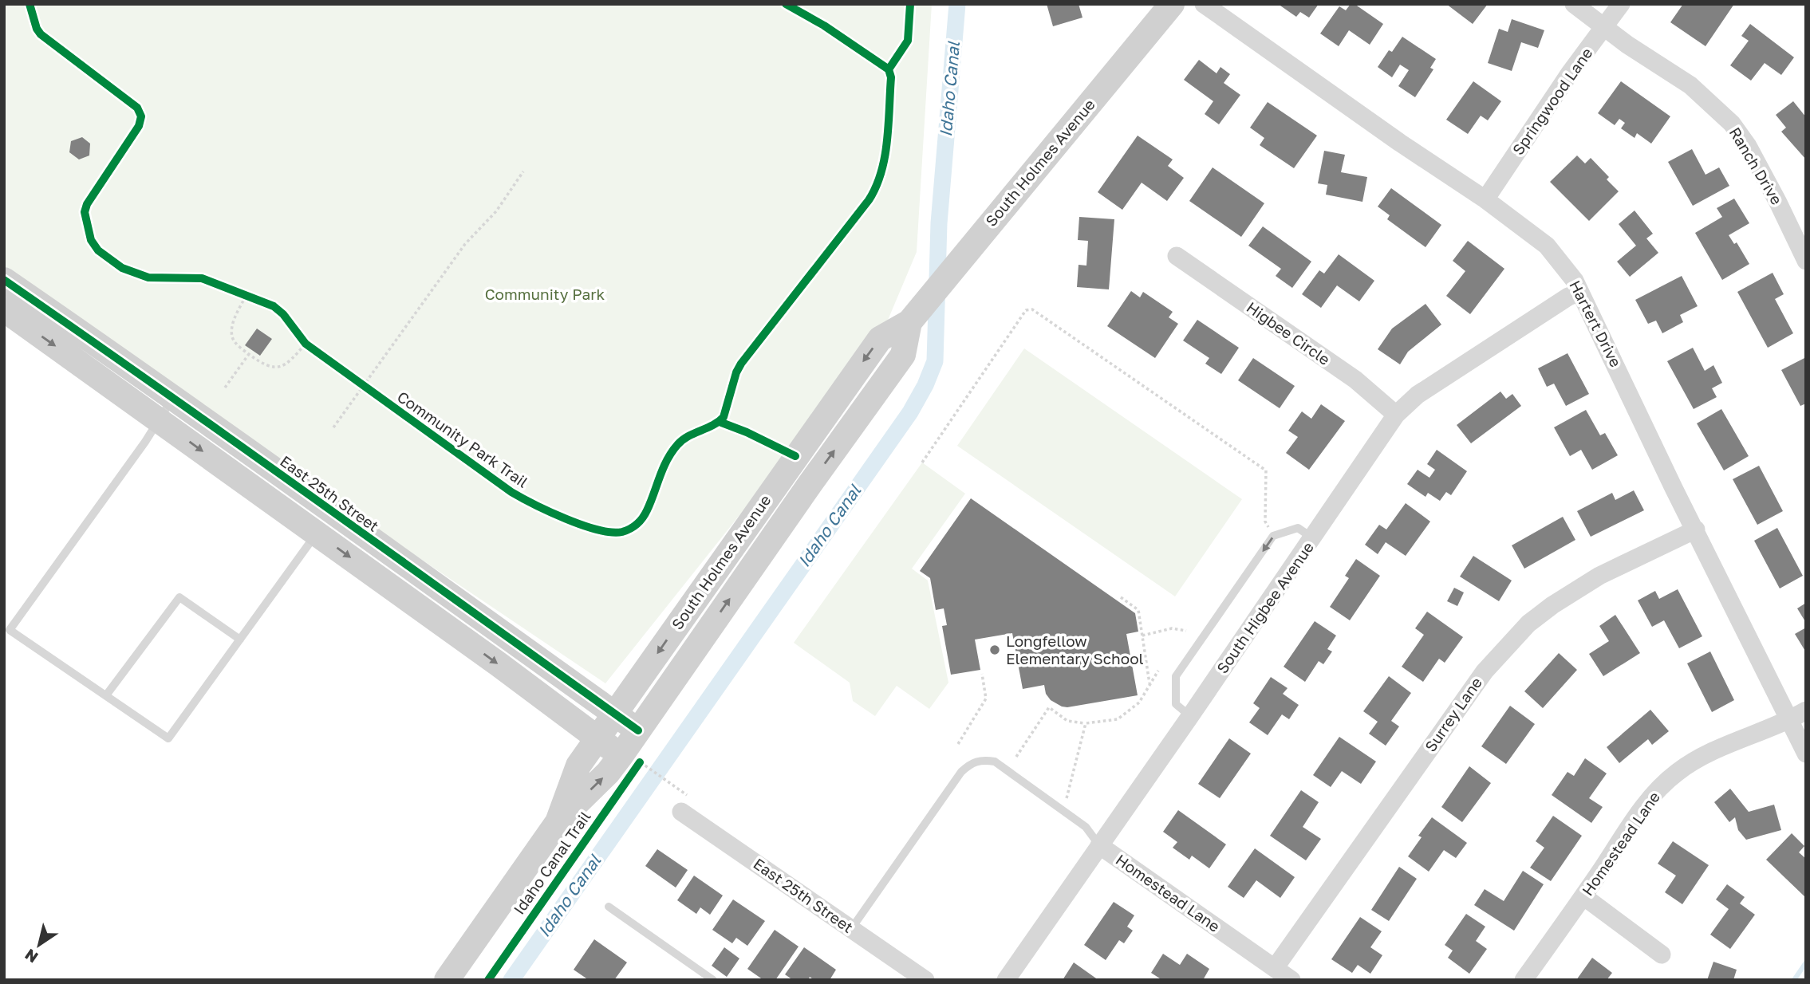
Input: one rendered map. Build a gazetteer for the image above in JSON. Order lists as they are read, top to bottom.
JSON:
{
  "streets": {
    "main road": ["South Holmes Avenue", "East 25th Street"],
    "street": [
      "Springwood Lane",
      "Ranch Drive",
      "Hartert Drive",
      "Higbee Circle",
      "South Higbee Avenue",
      "Surrey Lane",
      "Homestead Lane"
    ],
    "cycle path": ["Community Park Trail", "Idaho Canal Trail"]
  },
  "crossings": [
    ["Springwood Lane", "Ranch Drive"],
    ["Springwood Lane", "Hartert Drive"],
    ["South Holmes Avenue", "East 25th Street"],
    ["Hartert Drive", "South Higbee Avenue"],
    ["Hartert Drive", "Surrey Lane"],
    ["Hartert Drive", "Homestead Lane"],
    ["Higbee Circle", "South Higbee Avenue"],
    ["South Higbee Avenue", "Homestead Lane"],
    ["Surrey Lane", "Homestead Lane"]
  ],
  "water": ["Idaho Canal"],
  "parks": ["Community Park"],
  "places": ["Longfellow Elementary School"],
  "north": "bottom left"
}
